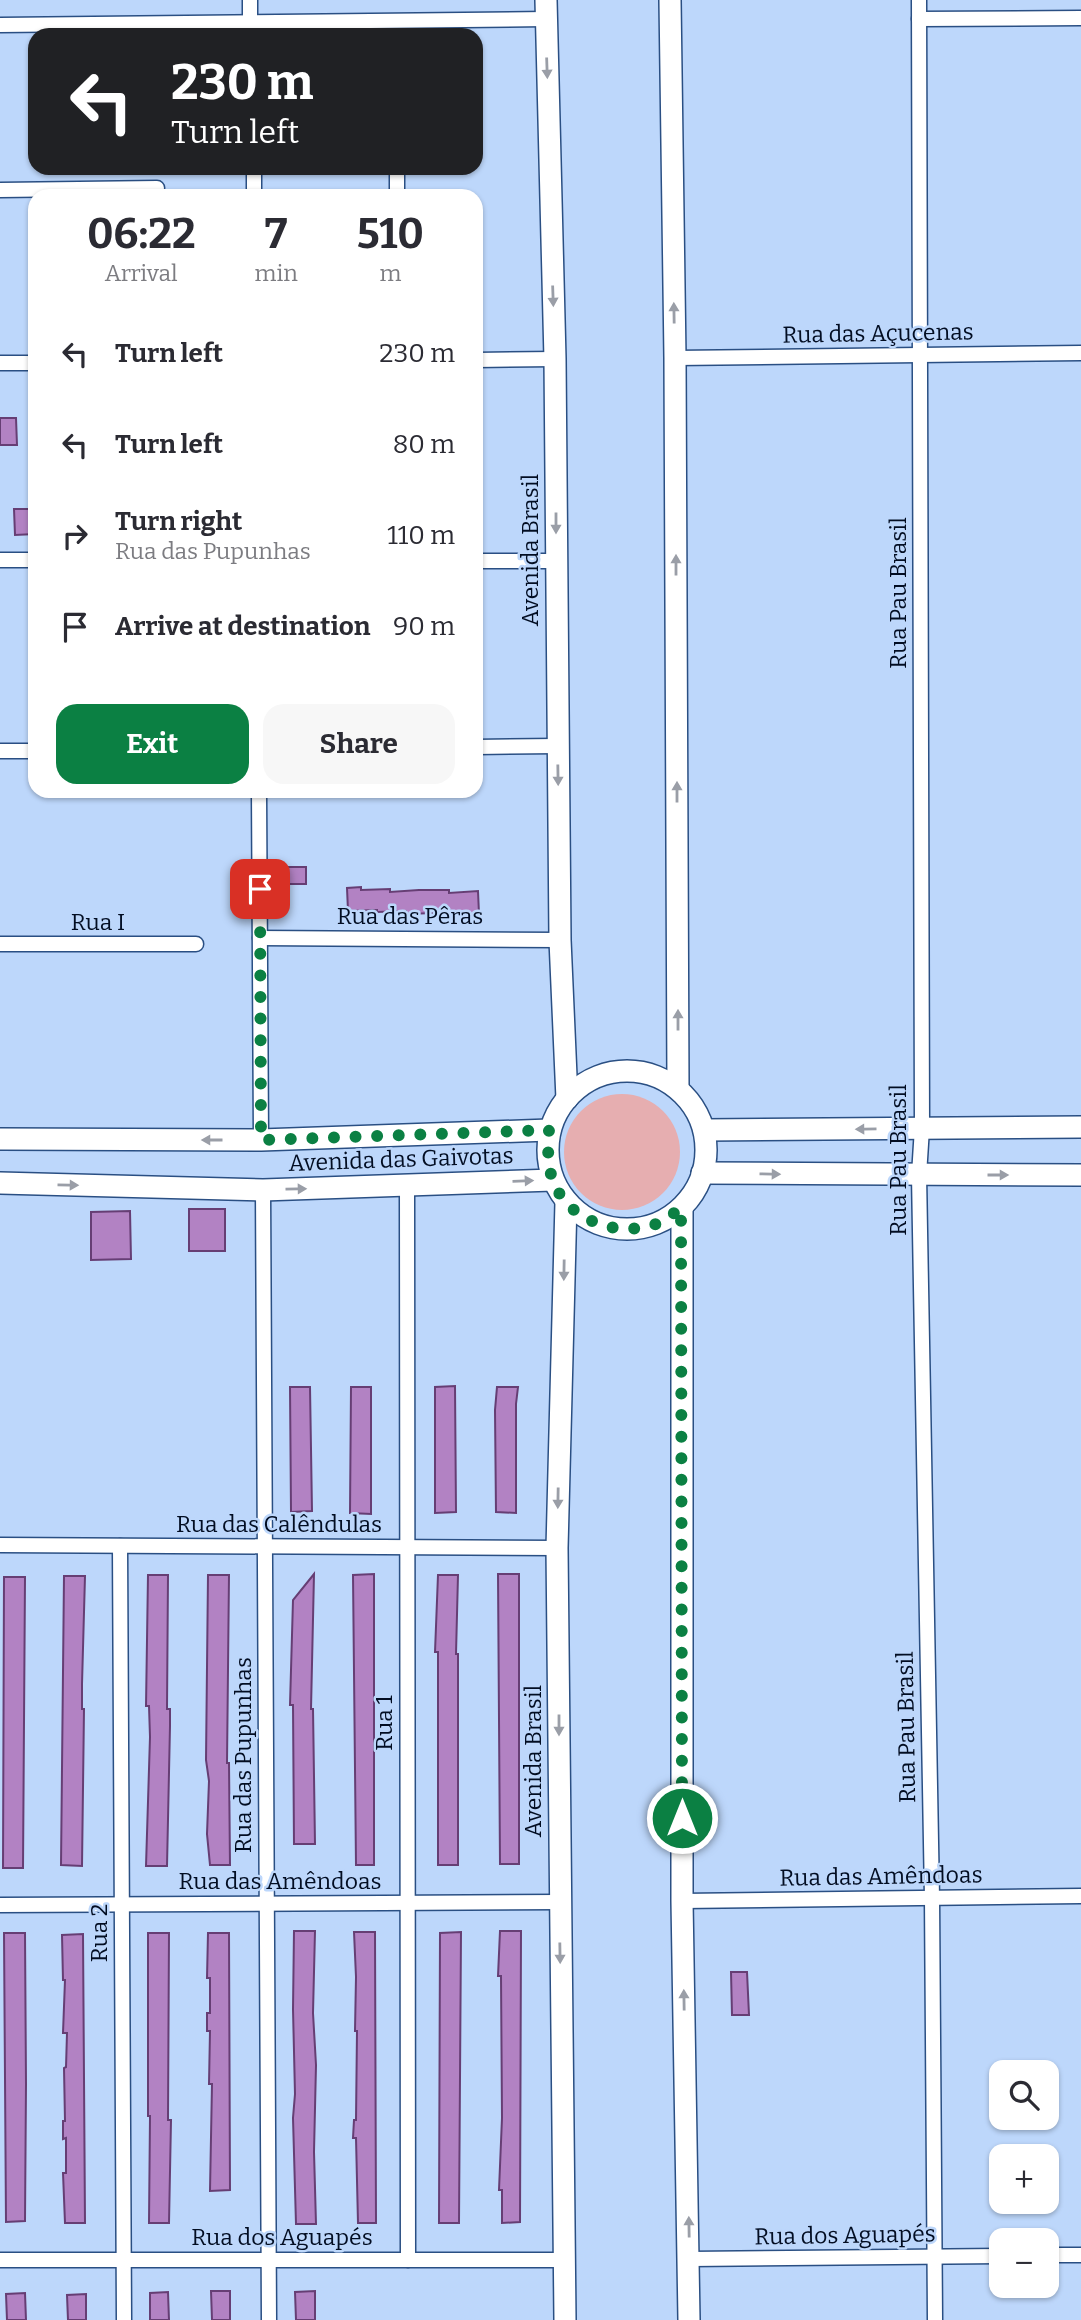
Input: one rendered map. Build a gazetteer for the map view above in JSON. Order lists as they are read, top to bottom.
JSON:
{
  "streets": {
    "street": [
      "Rua das Açucenas",
      "Avenida Brasil",
      "Rua Pau Brasil",
      "Rua das Pêras",
      "Rua I",
      "Avenida das Gaivotas",
      "Rua das Calêndulas",
      "Rua 1",
      "Rua das Pupunhas",
      "Rua das Amêndoas",
      "Rua 2",
      "Rua dos Aguapés"
    ]
  },
  "crossings": [
    ["Rua das Açucenas", "Rua Pau Brasil"],
    ["Avenida Brasil", "Rua das Pêras"],
    ["Avenida Brasil", "Avenida das Gaivotas"],
    ["Avenida Brasil", "Rua das Calêndulas"],
    ["Avenida Brasil", "Rua das Amêndoas"],
    ["Avenida Brasil", "Rua dos Aguapés"],
    ["Rua Pau Brasil", "Rua das Amêndoas"],
    ["Rua Pau Brasil", "Rua dos Aguapés"],
    ["Avenida das Gaivotas", "Rua 1"],
    ["Avenida das Gaivotas", "Rua das Pupunhas"],
    ["Rua das Calêndulas", "Rua 1"],
    ["Rua das Calêndulas", "Rua das Pupunhas"],
    ["Rua das Calêndulas", "Rua 2"],
    ["Rua 1", "Rua das Amêndoas"],
    ["Rua 1", "Rua dos Aguapés"],
    ["Rua das Pupunhas", "Rua das Amêndoas"],
    ["Rua das Pupunhas", "Rua dos Aguapés"],
    ["Rua das Amêndoas", "Rua 2"],
    ["Rua 2", "Rua dos Aguapés"]
  ],
  "page": {
    "turn": ["230 m", "Turn left"],
    "eta": [
      "06:22",
      "Arrival",
      "7",
      "min",
      "510",
      "m"
    ],
    "list": [
      {
        "name": "Turn left",
        "value": "230 m"
      },
      {
        "name": "Turn left",
        "value": "80 m"
      },
      {
        "name": "Turn right",
        "note": "Rua das Pupunhas",
        "value": "110 m"
      },
      {
        "name": "Arrive at destination",
        "value": "90 m"
      }
    ],
    "buttons": ["Exit", "Share"],
    "map_buttons": ["+", "−"]
  }
}
